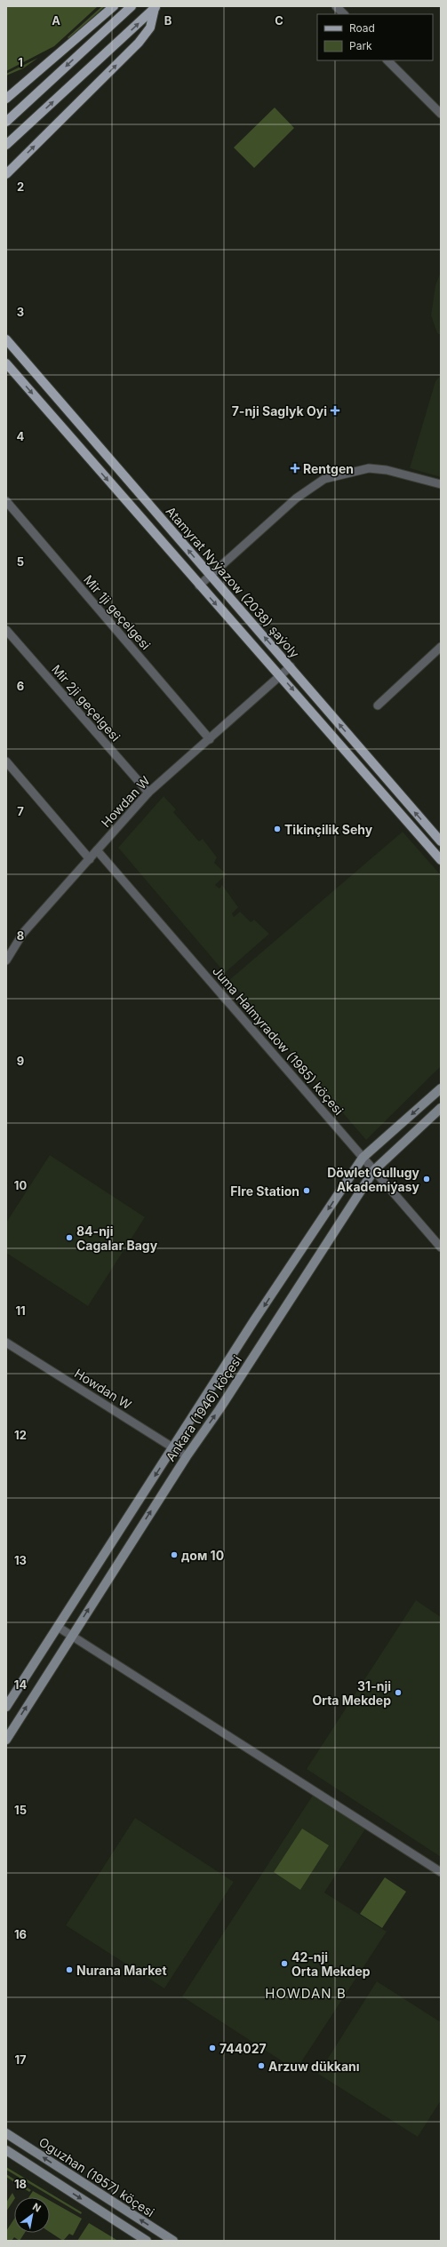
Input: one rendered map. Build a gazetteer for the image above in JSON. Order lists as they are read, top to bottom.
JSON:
{
  "streets": {
    "main road": ["Atamyrat Nyýazow (2038) şaýoly", "Ankara (1946) köçesi", "Oguzhan (1957) köçesi"],
    "street": [
      "Mir 1ji geçelgesi",
      "Mir 2ji geçelgesi",
      "Howdan W",
      "Juma Halmyradow (1985) köçesi"
    ]
  },
  "crossings": [
    ["Atamyrat Nyýazow (2038) şaýoly", "Howdan W"],
    ["Mir 1ji geçelgesi", "Howdan W"],
    ["Mir 2ji geçelgesi", "Howdan W"],
    ["Howdan W", "Juma Halmyradow (1985) köçesi"],
    ["Howdan W", "Ankara (1946) köçesi"],
    ["Juma Halmyradow (1985) köçesi", "Ankara (1946) köçesi"]
  ],
  "districts": ["HOWDAN B"],
  "places": {
    "health": ["7-nji Saglyk Oyi", "Rentgen"],
    "other": [
      "Tikinçilik Sehy",
      "Döwlet Gullugy Akademiýasy",
      "FIre Station",
      "84-nji Cagalar Bagy",
      "дом 10",
      "31-nji Orta Mekdep",
      "42-nji Orta Mekdep",
      "Nurana Market",
      "744027",
      "Arzuw dükkanı"
    ]
  },
  "legend": ["Road", "Park"],
  "north": "top right",
  "grid": {
    "columns": ["A", "B", "C"],
    "rows": [
      "1",
      "2",
      "3",
      "4",
      "5",
      "6",
      "7",
      "8",
      "9",
      "10",
      "11",
      "12",
      "13",
      "14",
      "15",
      "16",
      "17",
      "18"
    ]
  }
}
